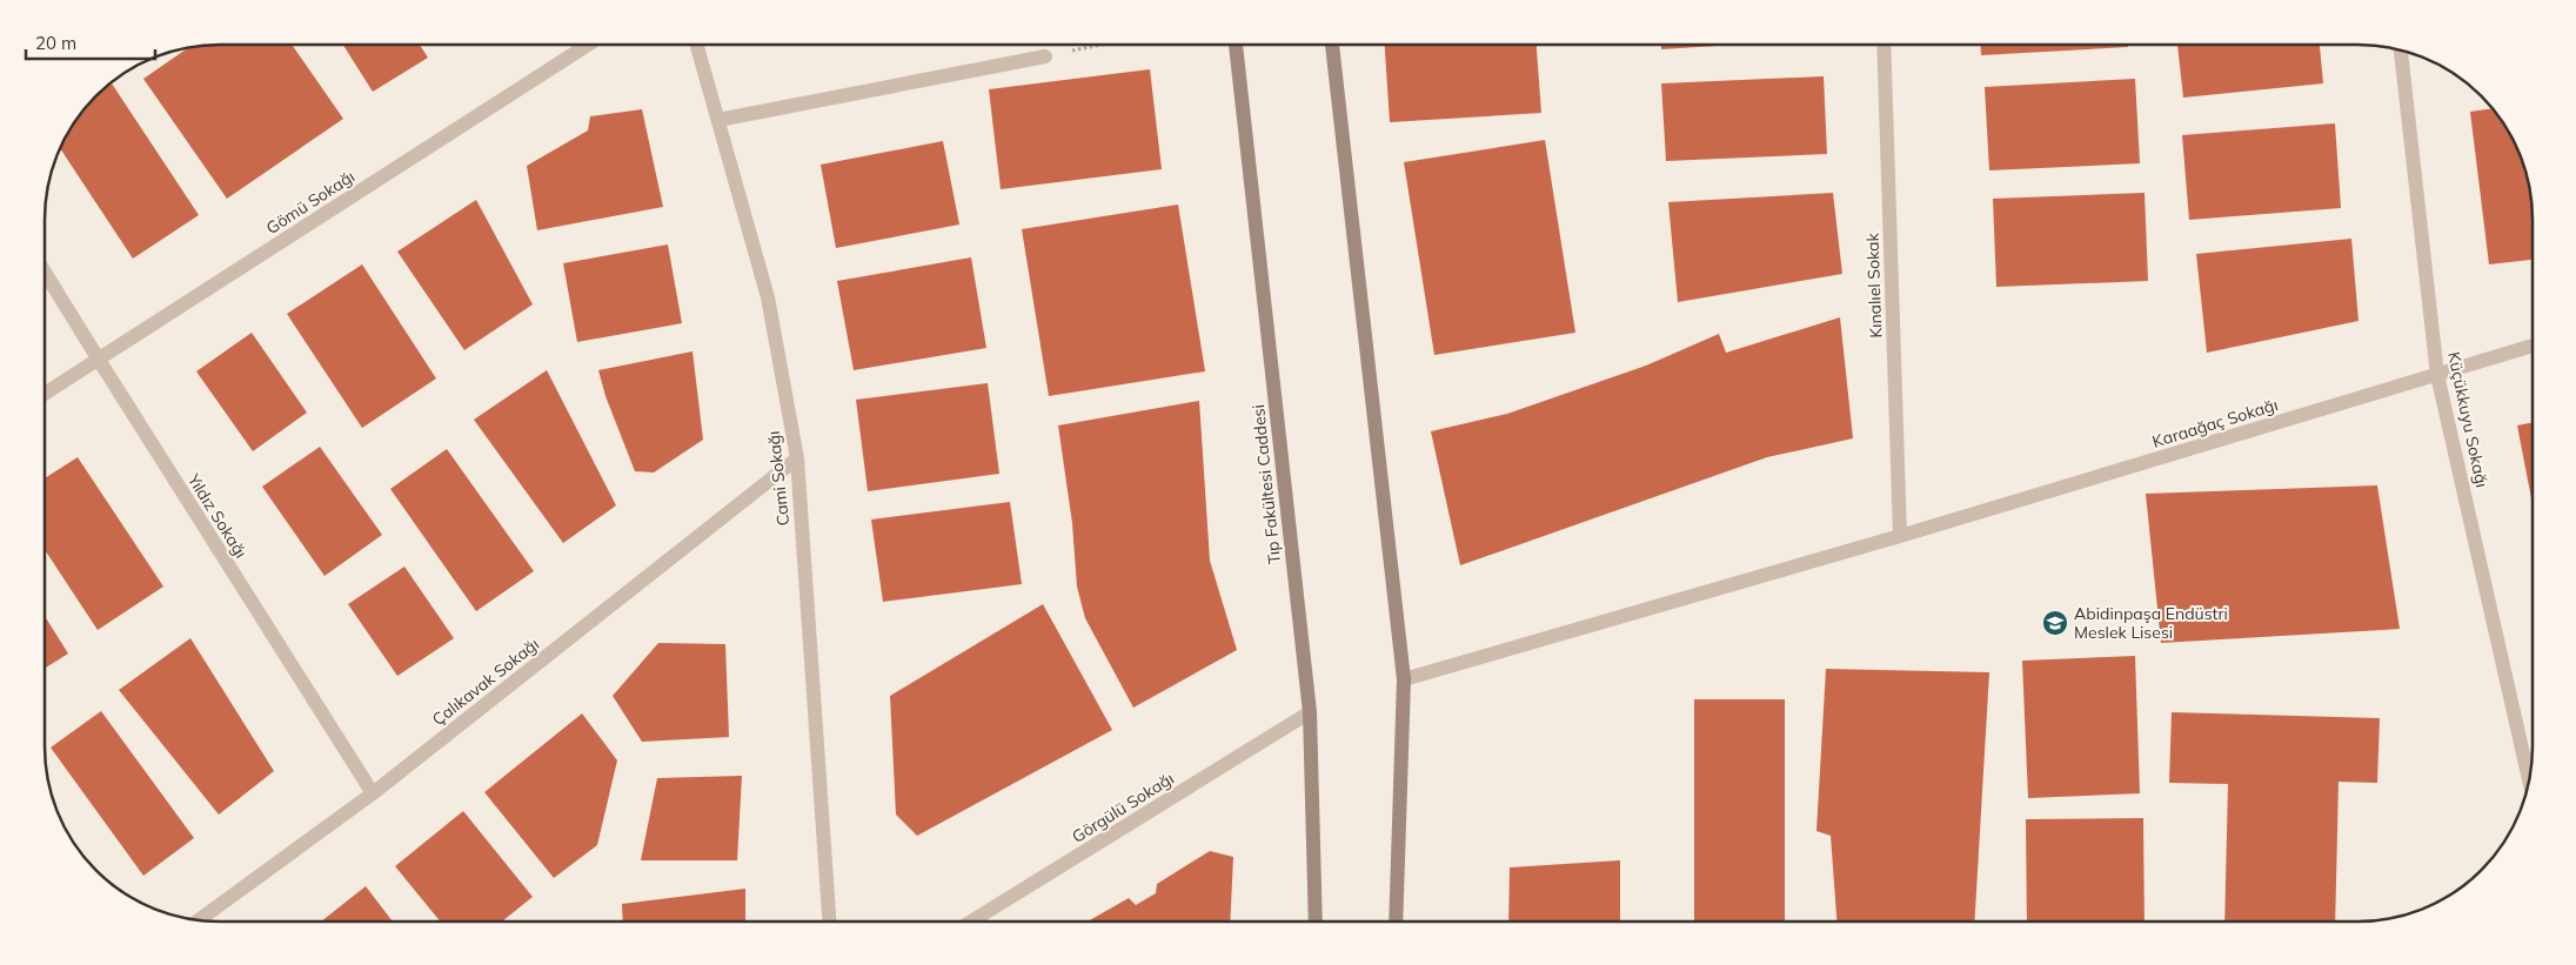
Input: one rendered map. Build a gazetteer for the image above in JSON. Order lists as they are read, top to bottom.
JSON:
{
  "streets": {
    "main road": ["Tıp Fakültesi Caddesi"],
    "street": [
      "Gömü Sokağı",
      "Kınalıel Sokak",
      "Küçükkuyu Sokağı",
      "Karaağaç Sokağı",
      "Cami Sokağı",
      "Yıldız Sokağı",
      "Çalıkavak Sokağı",
      "Görgülü Sokağı"
    ]
  },
  "crossings": [
    ["Gömü Sokağı", "Yıldız Sokağı"],
    ["Kınalıel Sokak", "Karaağaç Sokağı"],
    ["Küçükkuyu Sokağı", "Karaağaç Sokağı"],
    ["Cami Sokağı", "Çalıkavak Sokağı"],
    ["Tıp Fakültesi Caddesi", "Görgülü Sokağı"],
    ["Yıldız Sokağı", "Çalıkavak Sokağı"]
  ],
  "places": {
    "school or university": ["Abidinpaşa Endüstri Meslek Lisesi"]
  },
  "scale_bar": "20 m"
}
